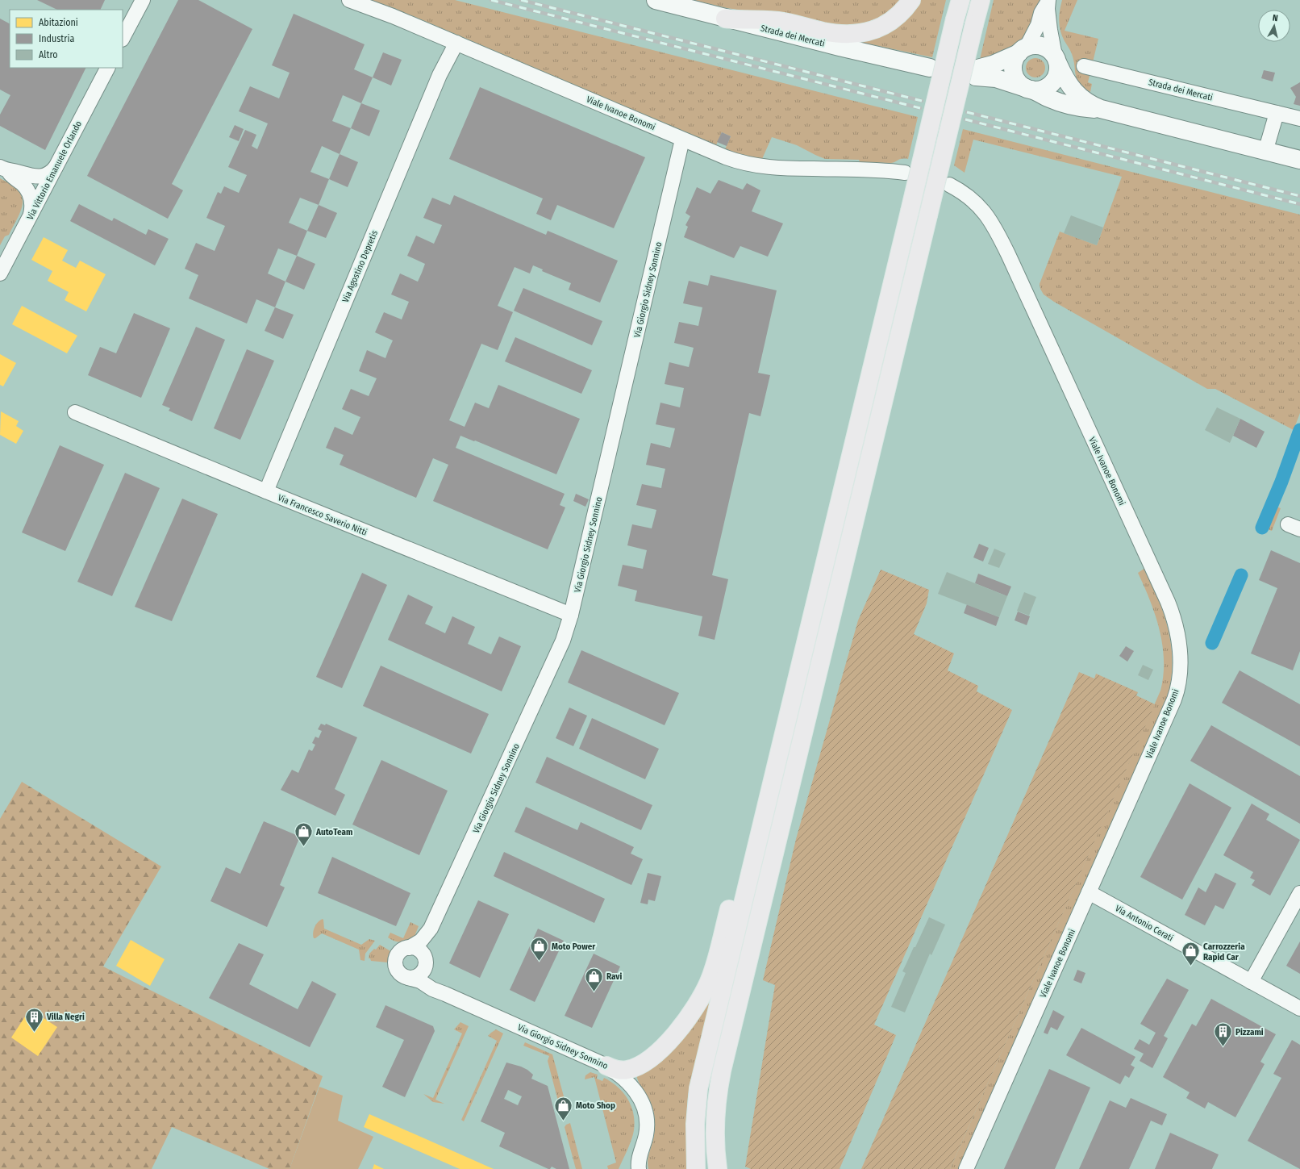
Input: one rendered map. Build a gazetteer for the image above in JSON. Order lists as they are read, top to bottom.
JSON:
{
  "streets": {
    "street": [
      "Strada dei Mercati",
      "Viale Ivanoe Bonomi",
      "Via Vittorio Emanuele Orlando",
      "Via Agostino Depretis",
      "Via Giorgio Sidney Sonnino",
      "Via Francesco Saverio Nitti",
      "Via Antonio Cerati"
    ]
  },
  "crossings": [
    ["Viale Ivanoe Bonomi", "Via Agostino Depretis"],
    ["Viale Ivanoe Bonomi", "Via Giorgio Sidney Sonnino"],
    ["Viale Ivanoe Bonomi", "Via Antonio Cerati"],
    ["Via Agostino Depretis", "Via Francesco Saverio Nitti"],
    ["Via Giorgio Sidney Sonnino", "Via Francesco Saverio Nitti"]
  ],
  "places": {
    "shop": [
      "AutoTeam",
      "Moto Power",
      "Carrozzeria Rapid Car",
      "Ravi",
      "Moto Shop"
    ],
    "building": ["Villa Negri", "Pizzami"]
  },
  "legend": ["Abitazioni", "Industria", "Altro"],
  "north": "top"
}
